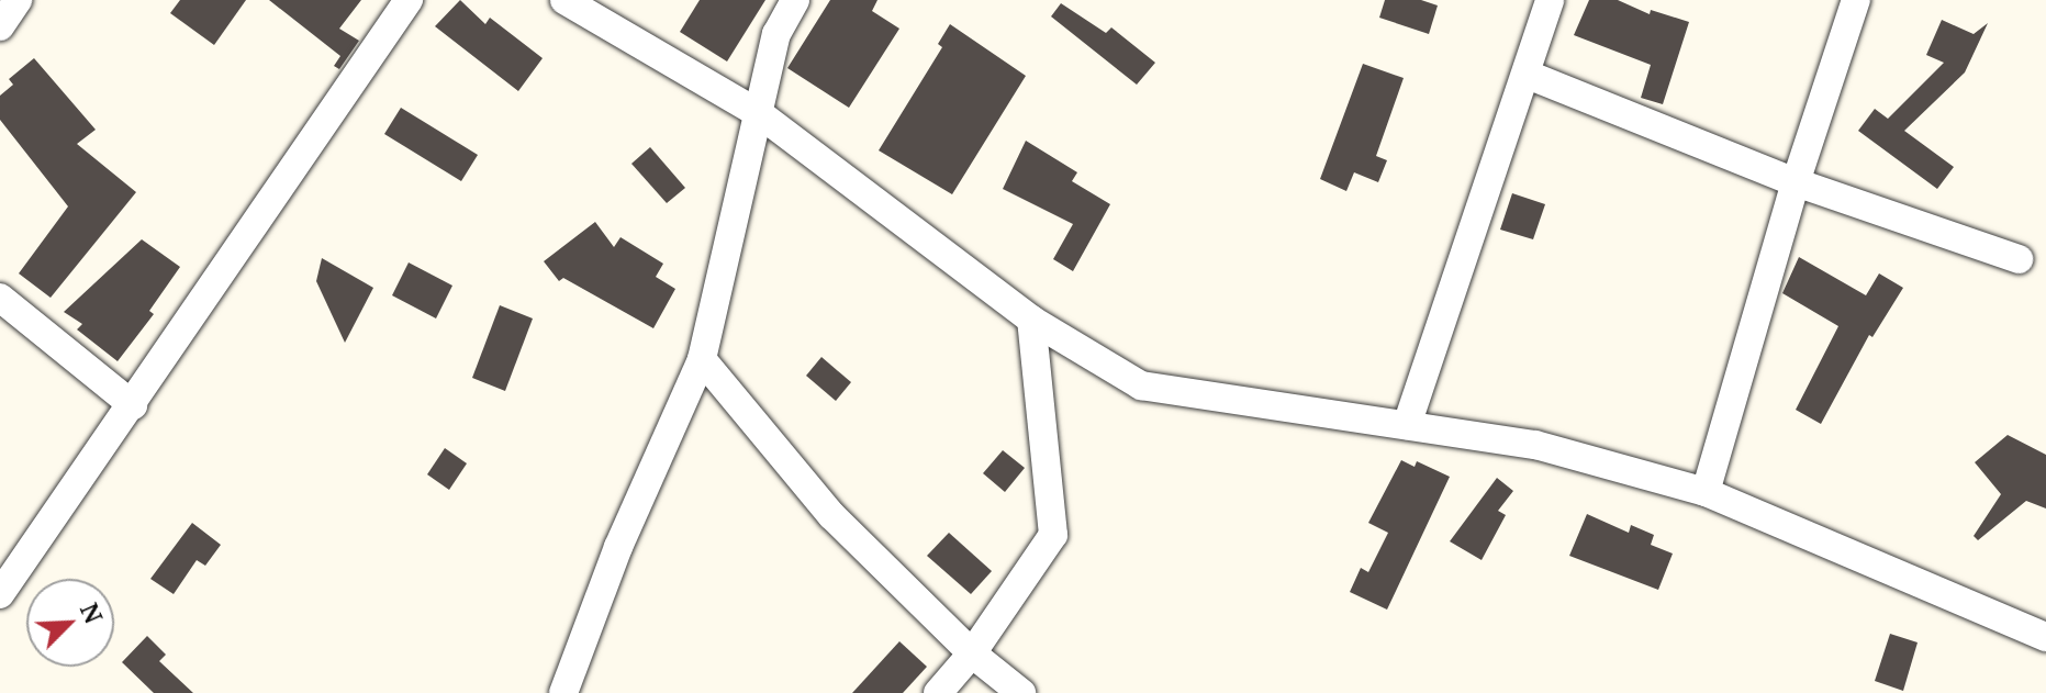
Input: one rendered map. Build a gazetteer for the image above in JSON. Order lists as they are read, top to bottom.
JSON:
{
  "north": "top right"
}
